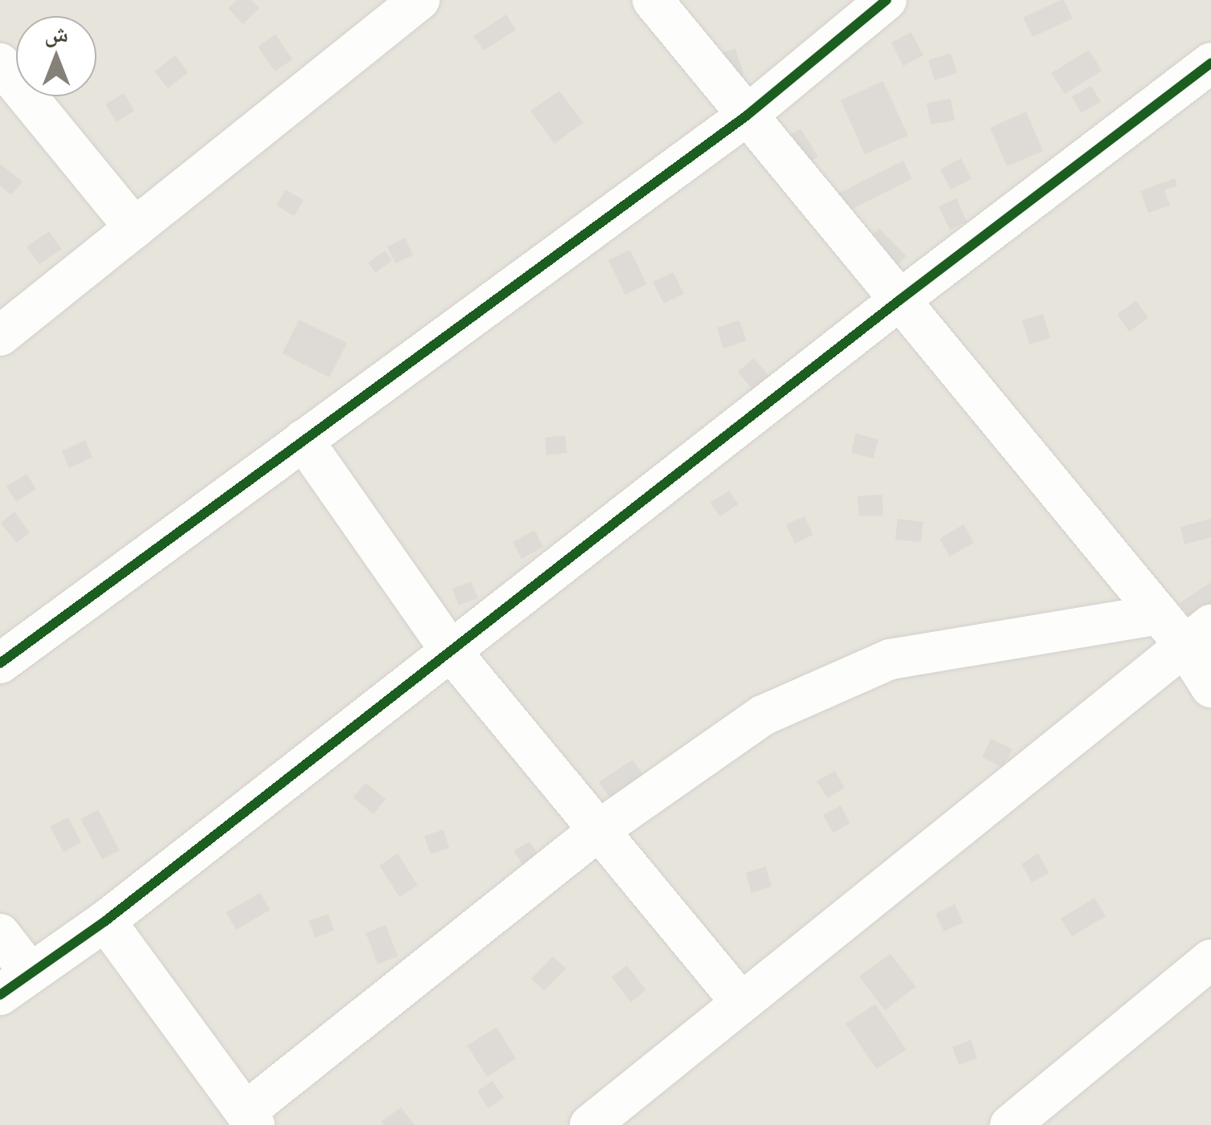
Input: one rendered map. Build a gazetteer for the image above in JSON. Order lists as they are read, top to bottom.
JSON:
{
  "north": "top"
}
